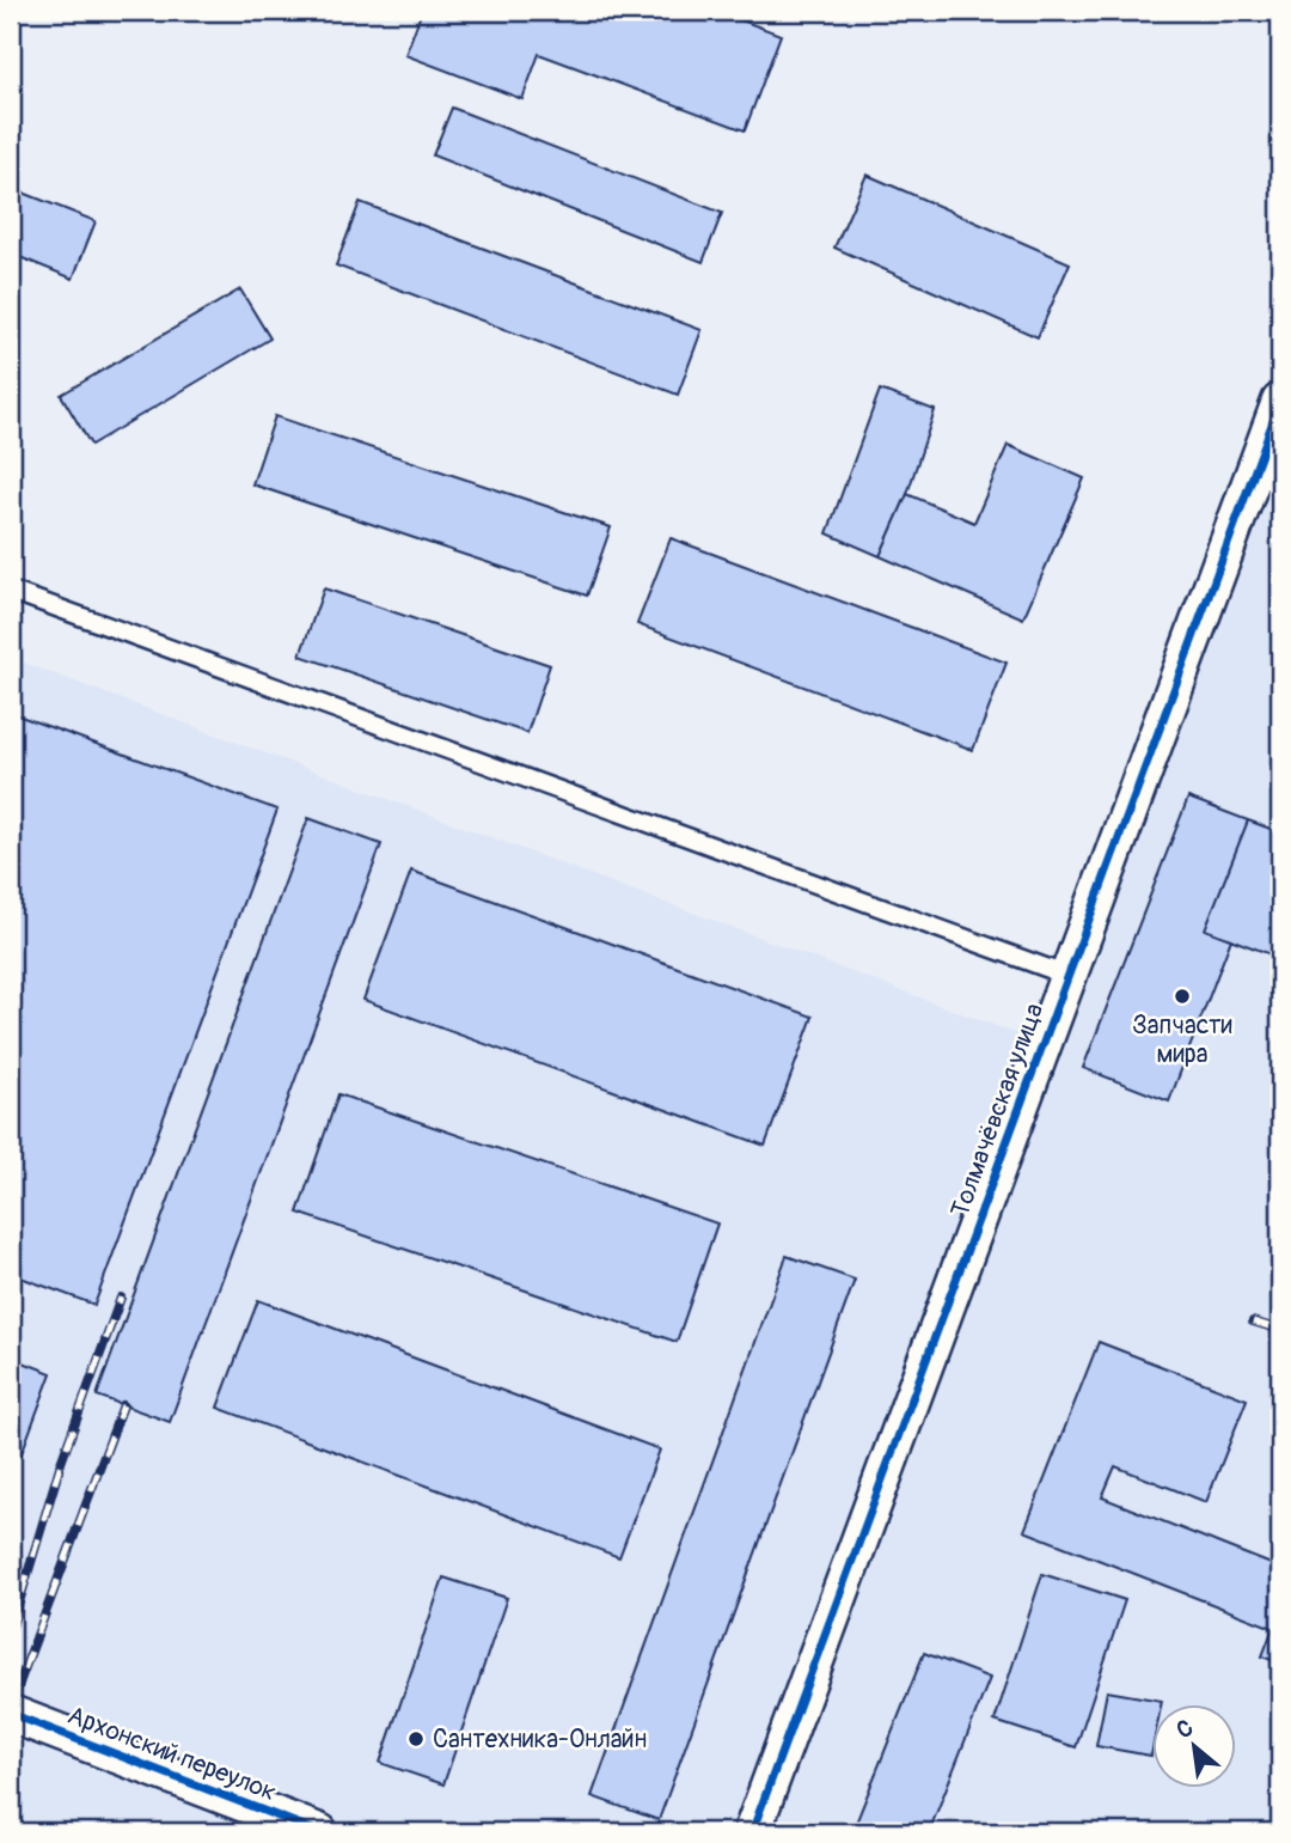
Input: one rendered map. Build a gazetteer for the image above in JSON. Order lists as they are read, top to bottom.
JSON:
{
  "streets": {
    "street": ["Толмачёвская улица", "Архонский переулок"]
  },
  "places": ["Запчасти мира", "Сантехника-Онлайн"],
  "north": "top left"
}
